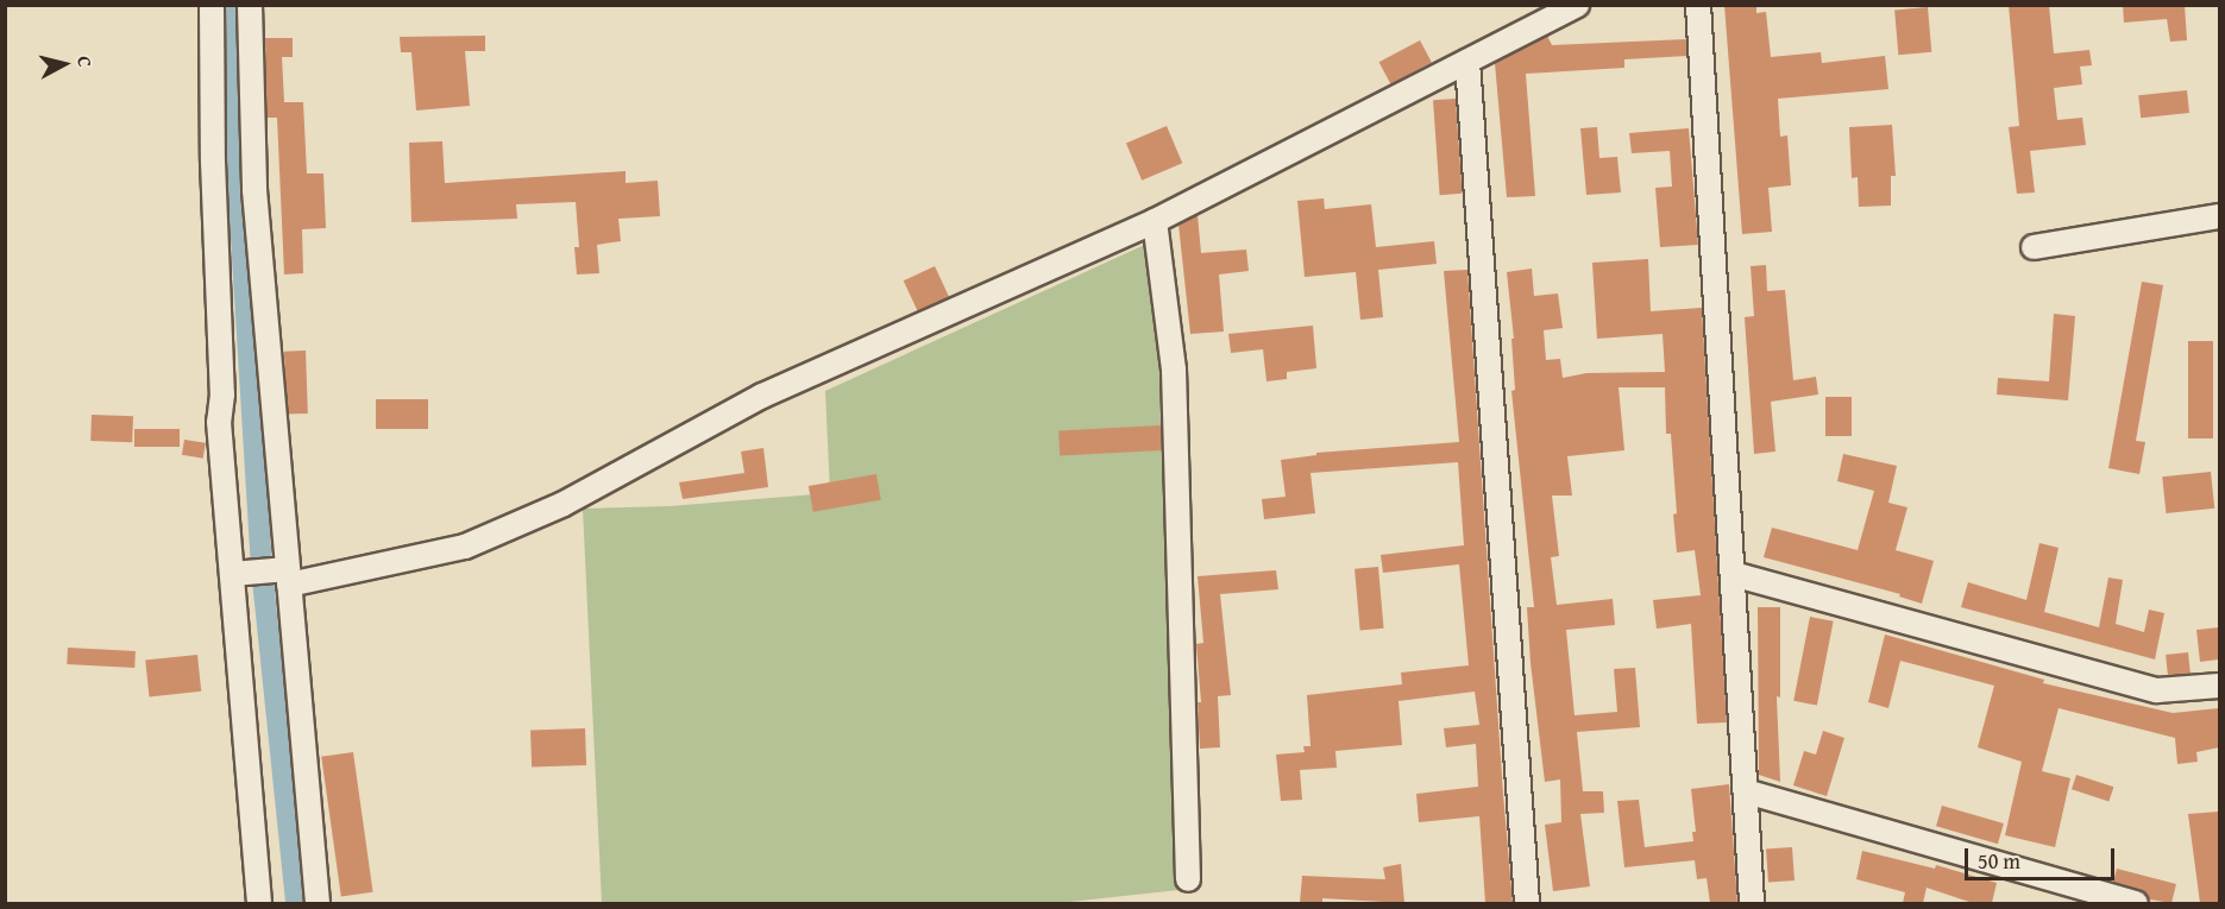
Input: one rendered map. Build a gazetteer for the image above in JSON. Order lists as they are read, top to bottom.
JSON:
{
  "scale_bar": "50 m",
  "north": "right"
}
